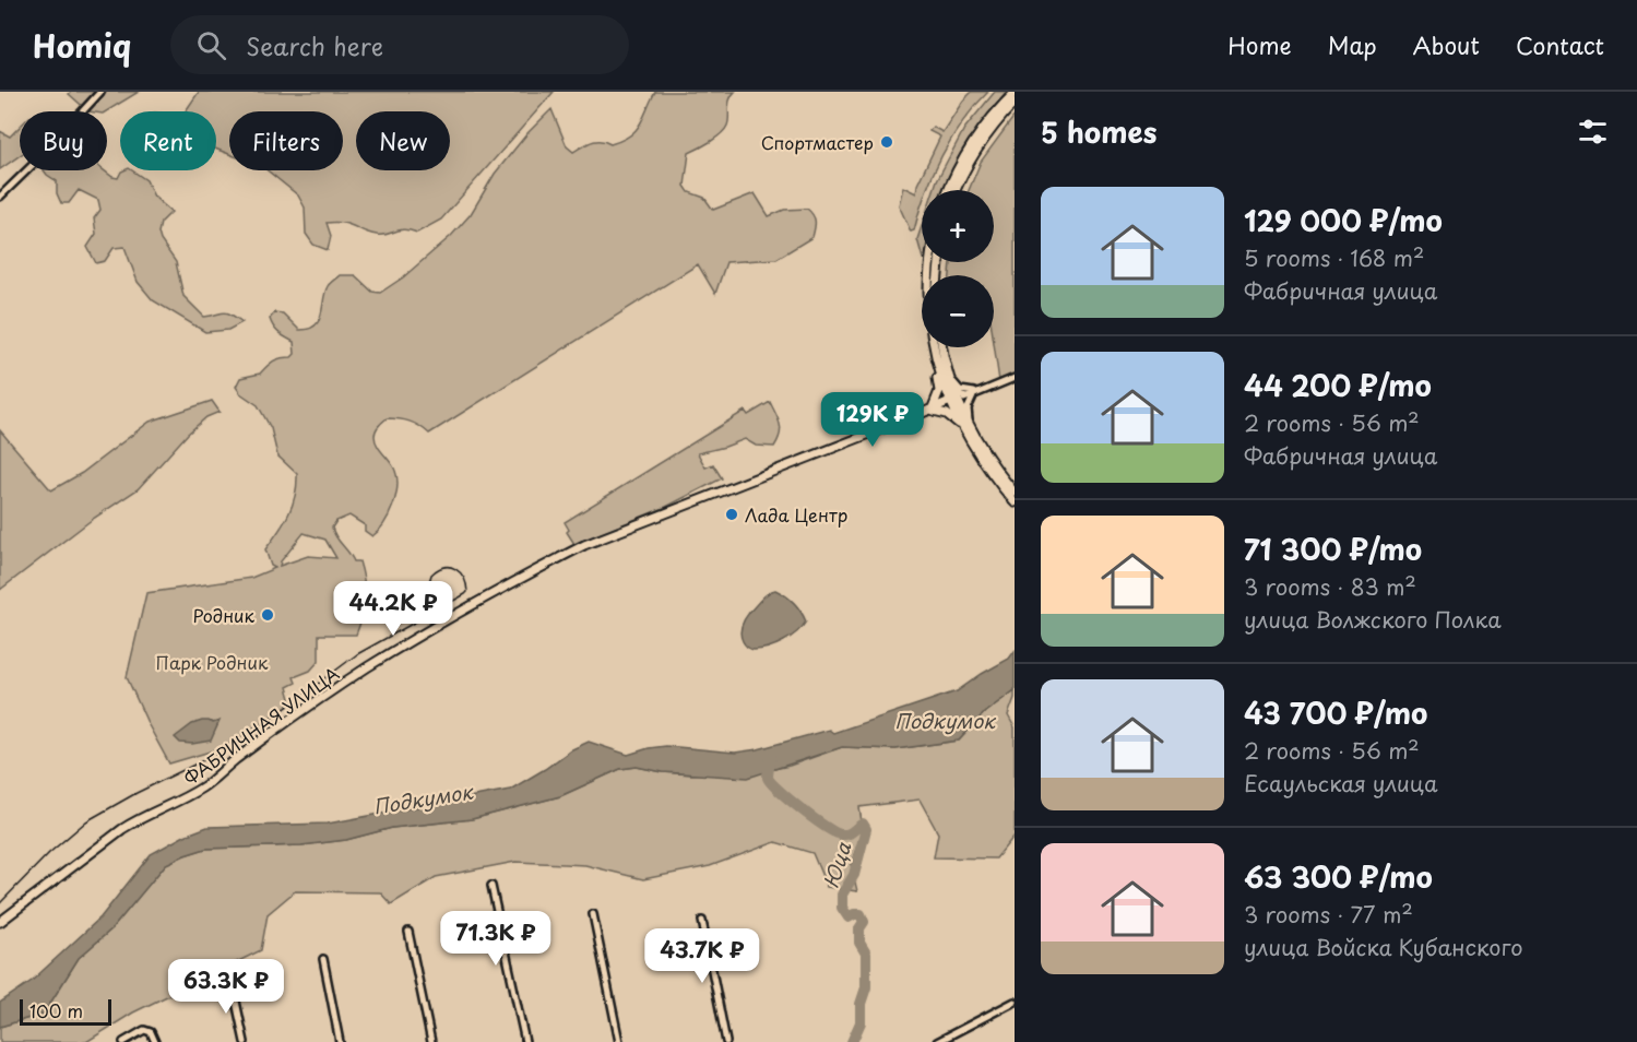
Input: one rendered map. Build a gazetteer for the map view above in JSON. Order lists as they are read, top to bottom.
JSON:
{
  "streets": {
    "main road": ["ФАБРИЧНАЯ УЛИЦА"]
  },
  "water": ["Подкумок", "Юца"],
  "parks": ["Парк Родник"],
  "places": ["Спортмастер", "Лада Центр", "Родник"],
  "scale_bar": "100 m",
  "page": {
    "header": "Homiq",
    "search": "Search here",
    "nav": [
      "Home",
      "Map",
      "About",
      "Contact"
    ],
    "heading": "5 homes",
    "chip": [
      "Buy",
      "Rent",
      "Filters",
      "New"
    ],
    "list": [
      {
        "name": "129 000 ₽/mo",
        "note": "5 rooms · 168 m² · Фабричная улица"
      },
      {
        "name": "44 200 ₽/mo",
        "note": "2 rooms · 56 m² · Фабричная улица"
      },
      {
        "name": "71 300 ₽/mo",
        "note": "3 rooms · 83 m² · улица Волжского Полка"
      },
      {
        "name": "43 700 ₽/mo",
        "note": "2 rooms · 56 m² · Есаульская улица"
      },
      {
        "name": "63 300 ₽/mo",
        "note": "3 rooms · 77 m² · улица Войска Кубанского"
      }
    ],
    "map_buttons": ["+", "−"],
    "price": [
      "129K ₽",
      "44.2K ₽",
      "71.3K ₽",
      "43.7K ₽",
      "63.3K ₽"
    ],
    "scale": "100 m"
  }
}
